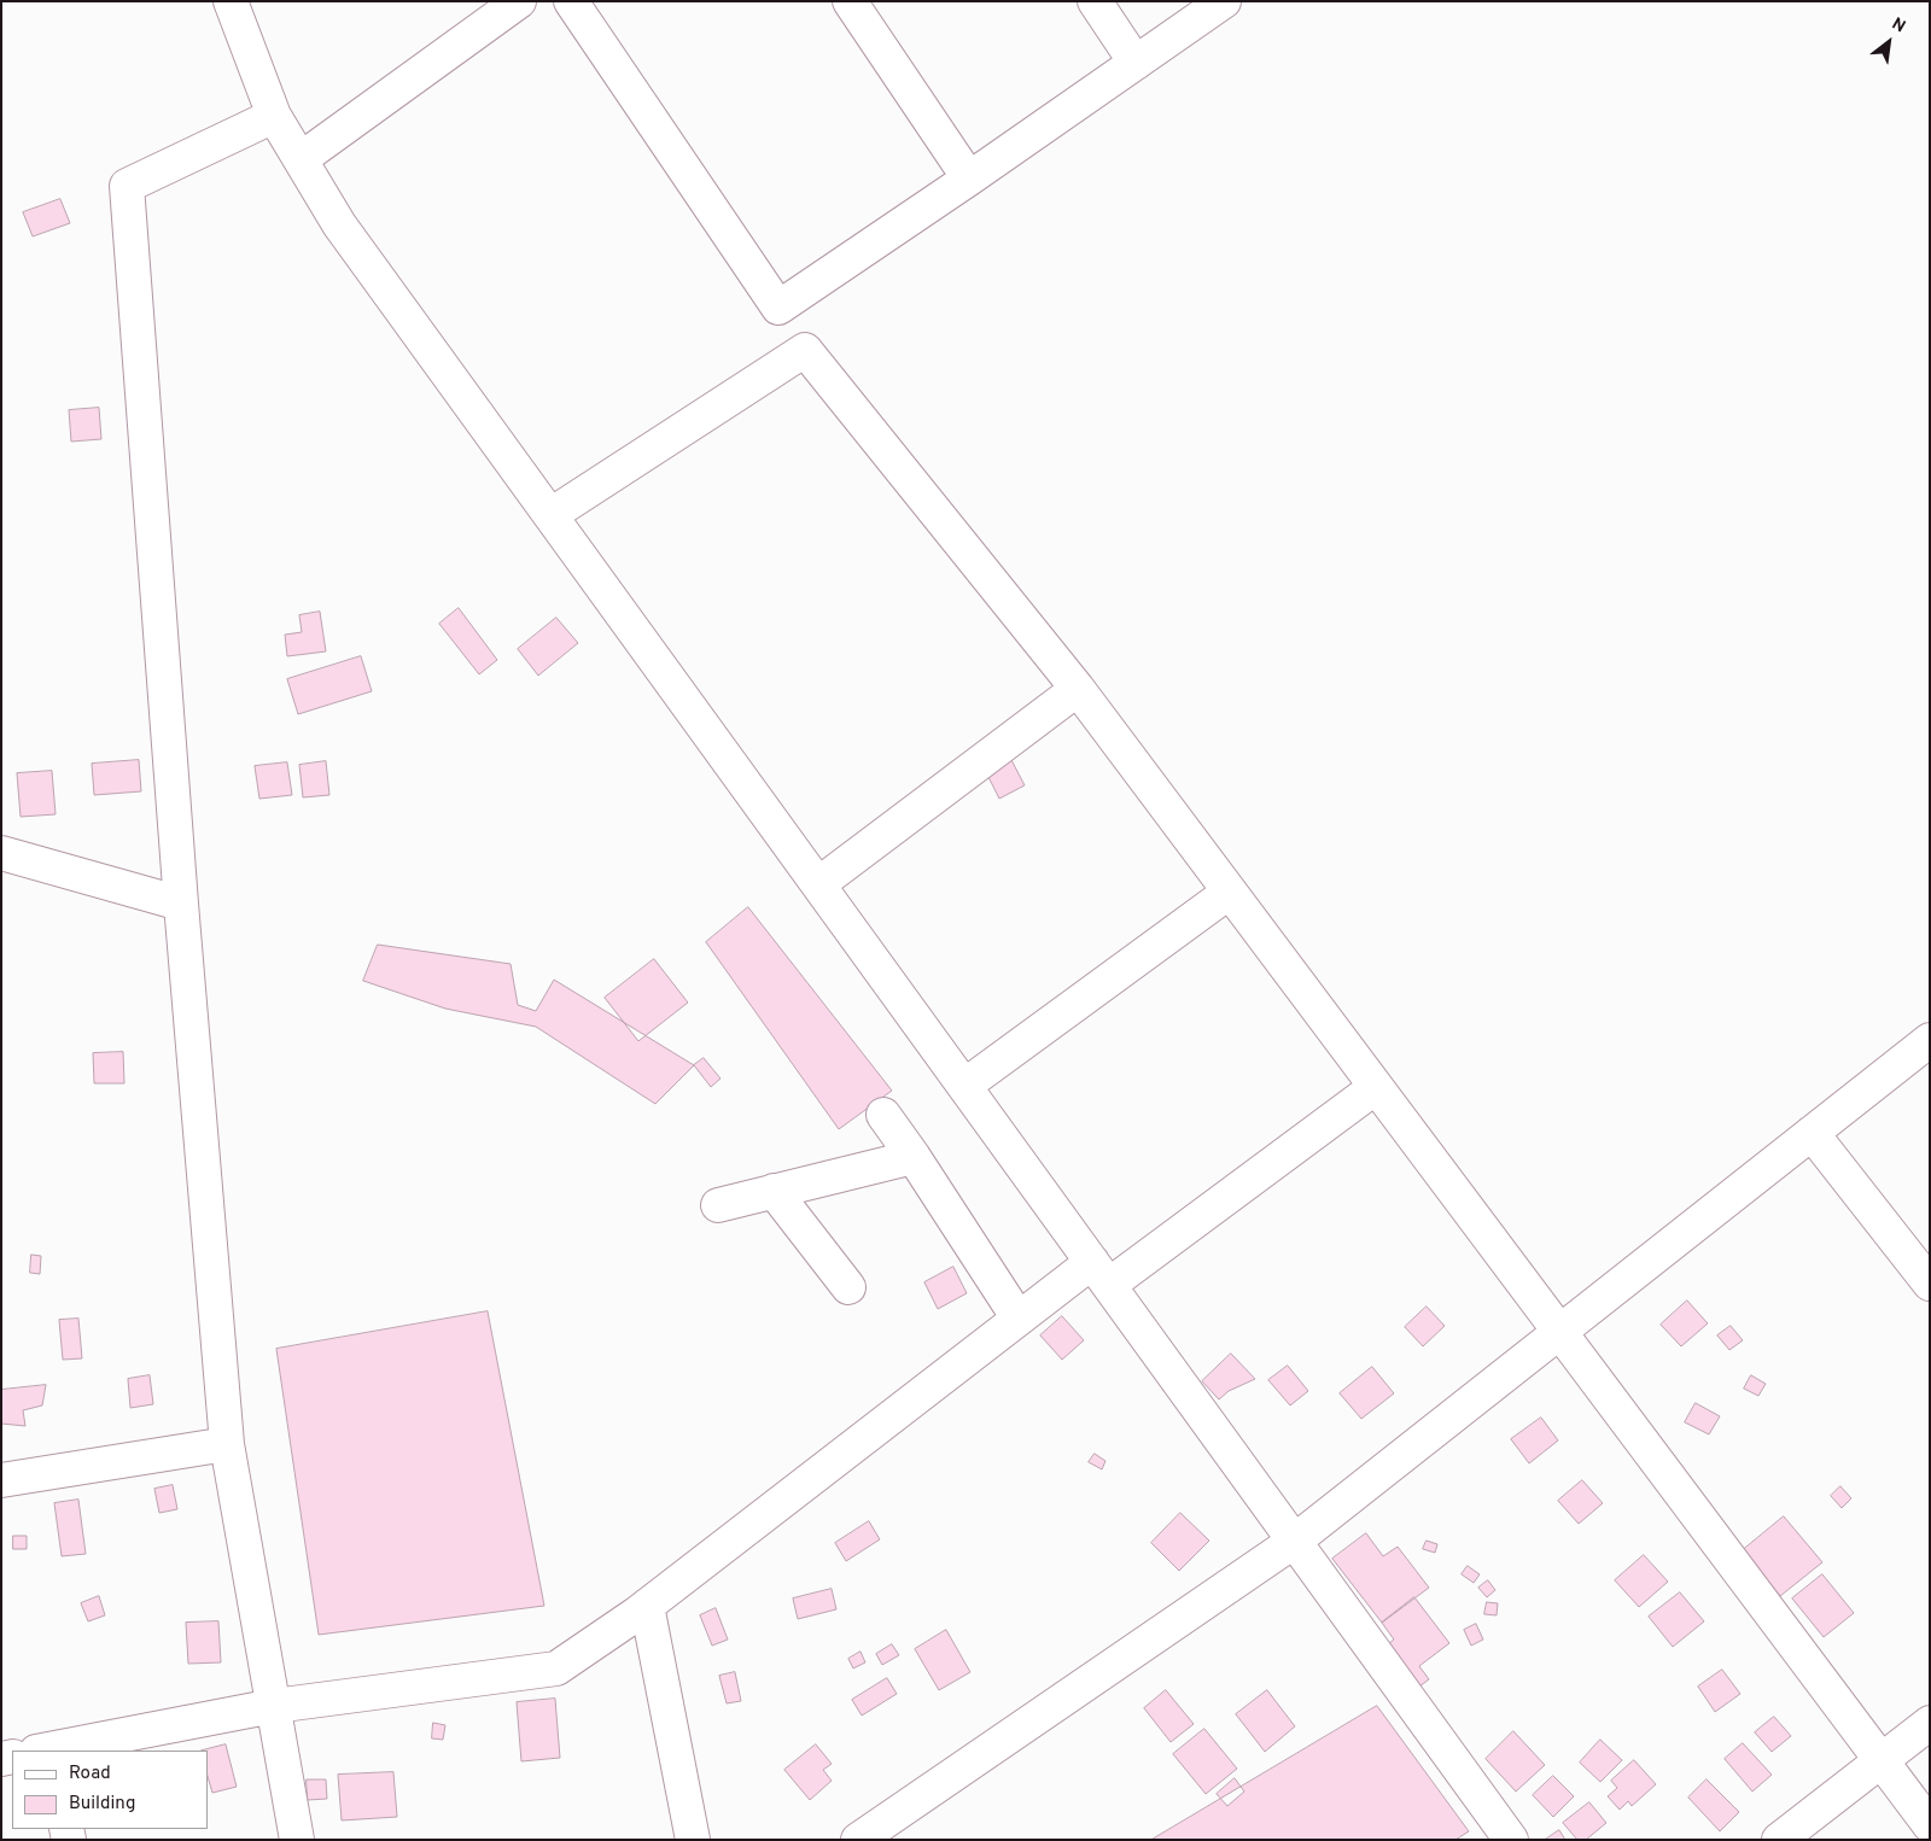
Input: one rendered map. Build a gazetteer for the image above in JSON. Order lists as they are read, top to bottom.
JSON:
{
  "legend": ["Road", "Building"],
  "north": "top right"
}
